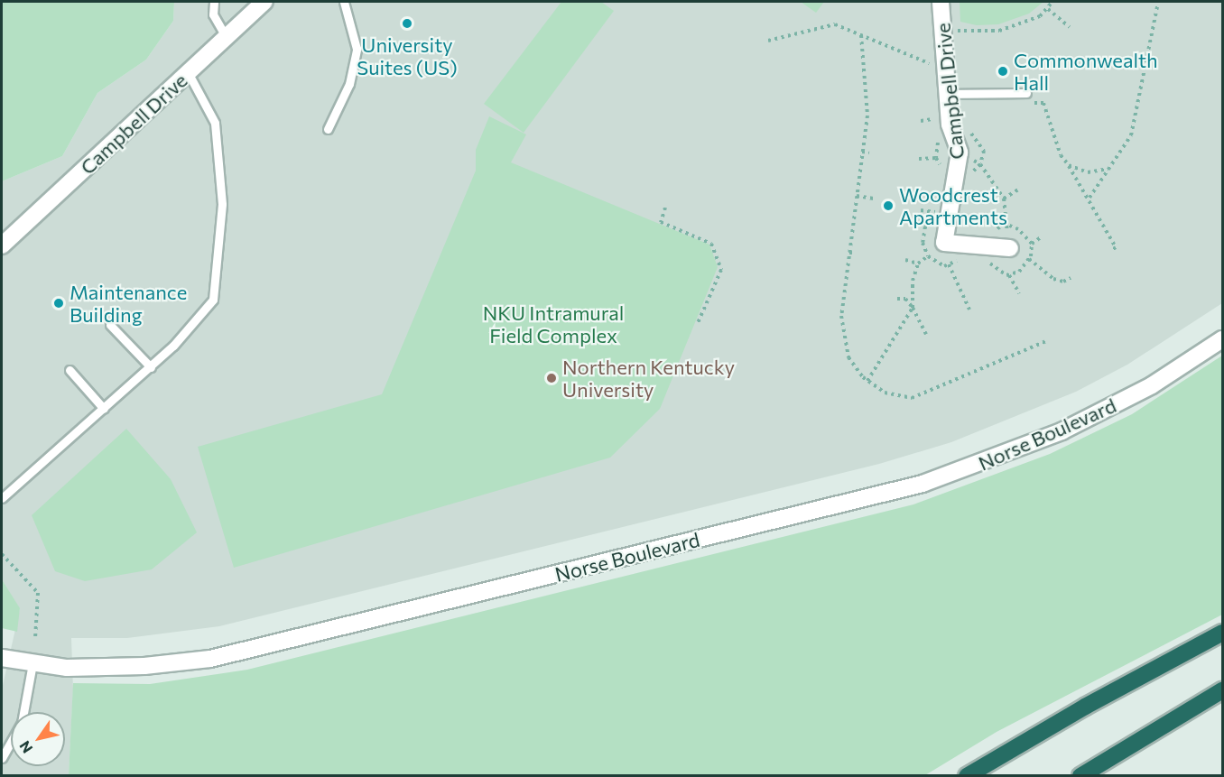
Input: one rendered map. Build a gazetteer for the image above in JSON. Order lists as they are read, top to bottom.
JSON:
{
  "streets": {
    "street": ["Campbell Drive", "Norse Boulevard"]
  },
  "parks": ["NKU Intramural Field Complex"],
  "places": [
    "University Suites (US)",
    "Commonwealth Hall",
    "Woodcrest Apartments",
    "Maintenance Building",
    "Northern Kentucky University"
  ],
  "north": "bottom left"
}
